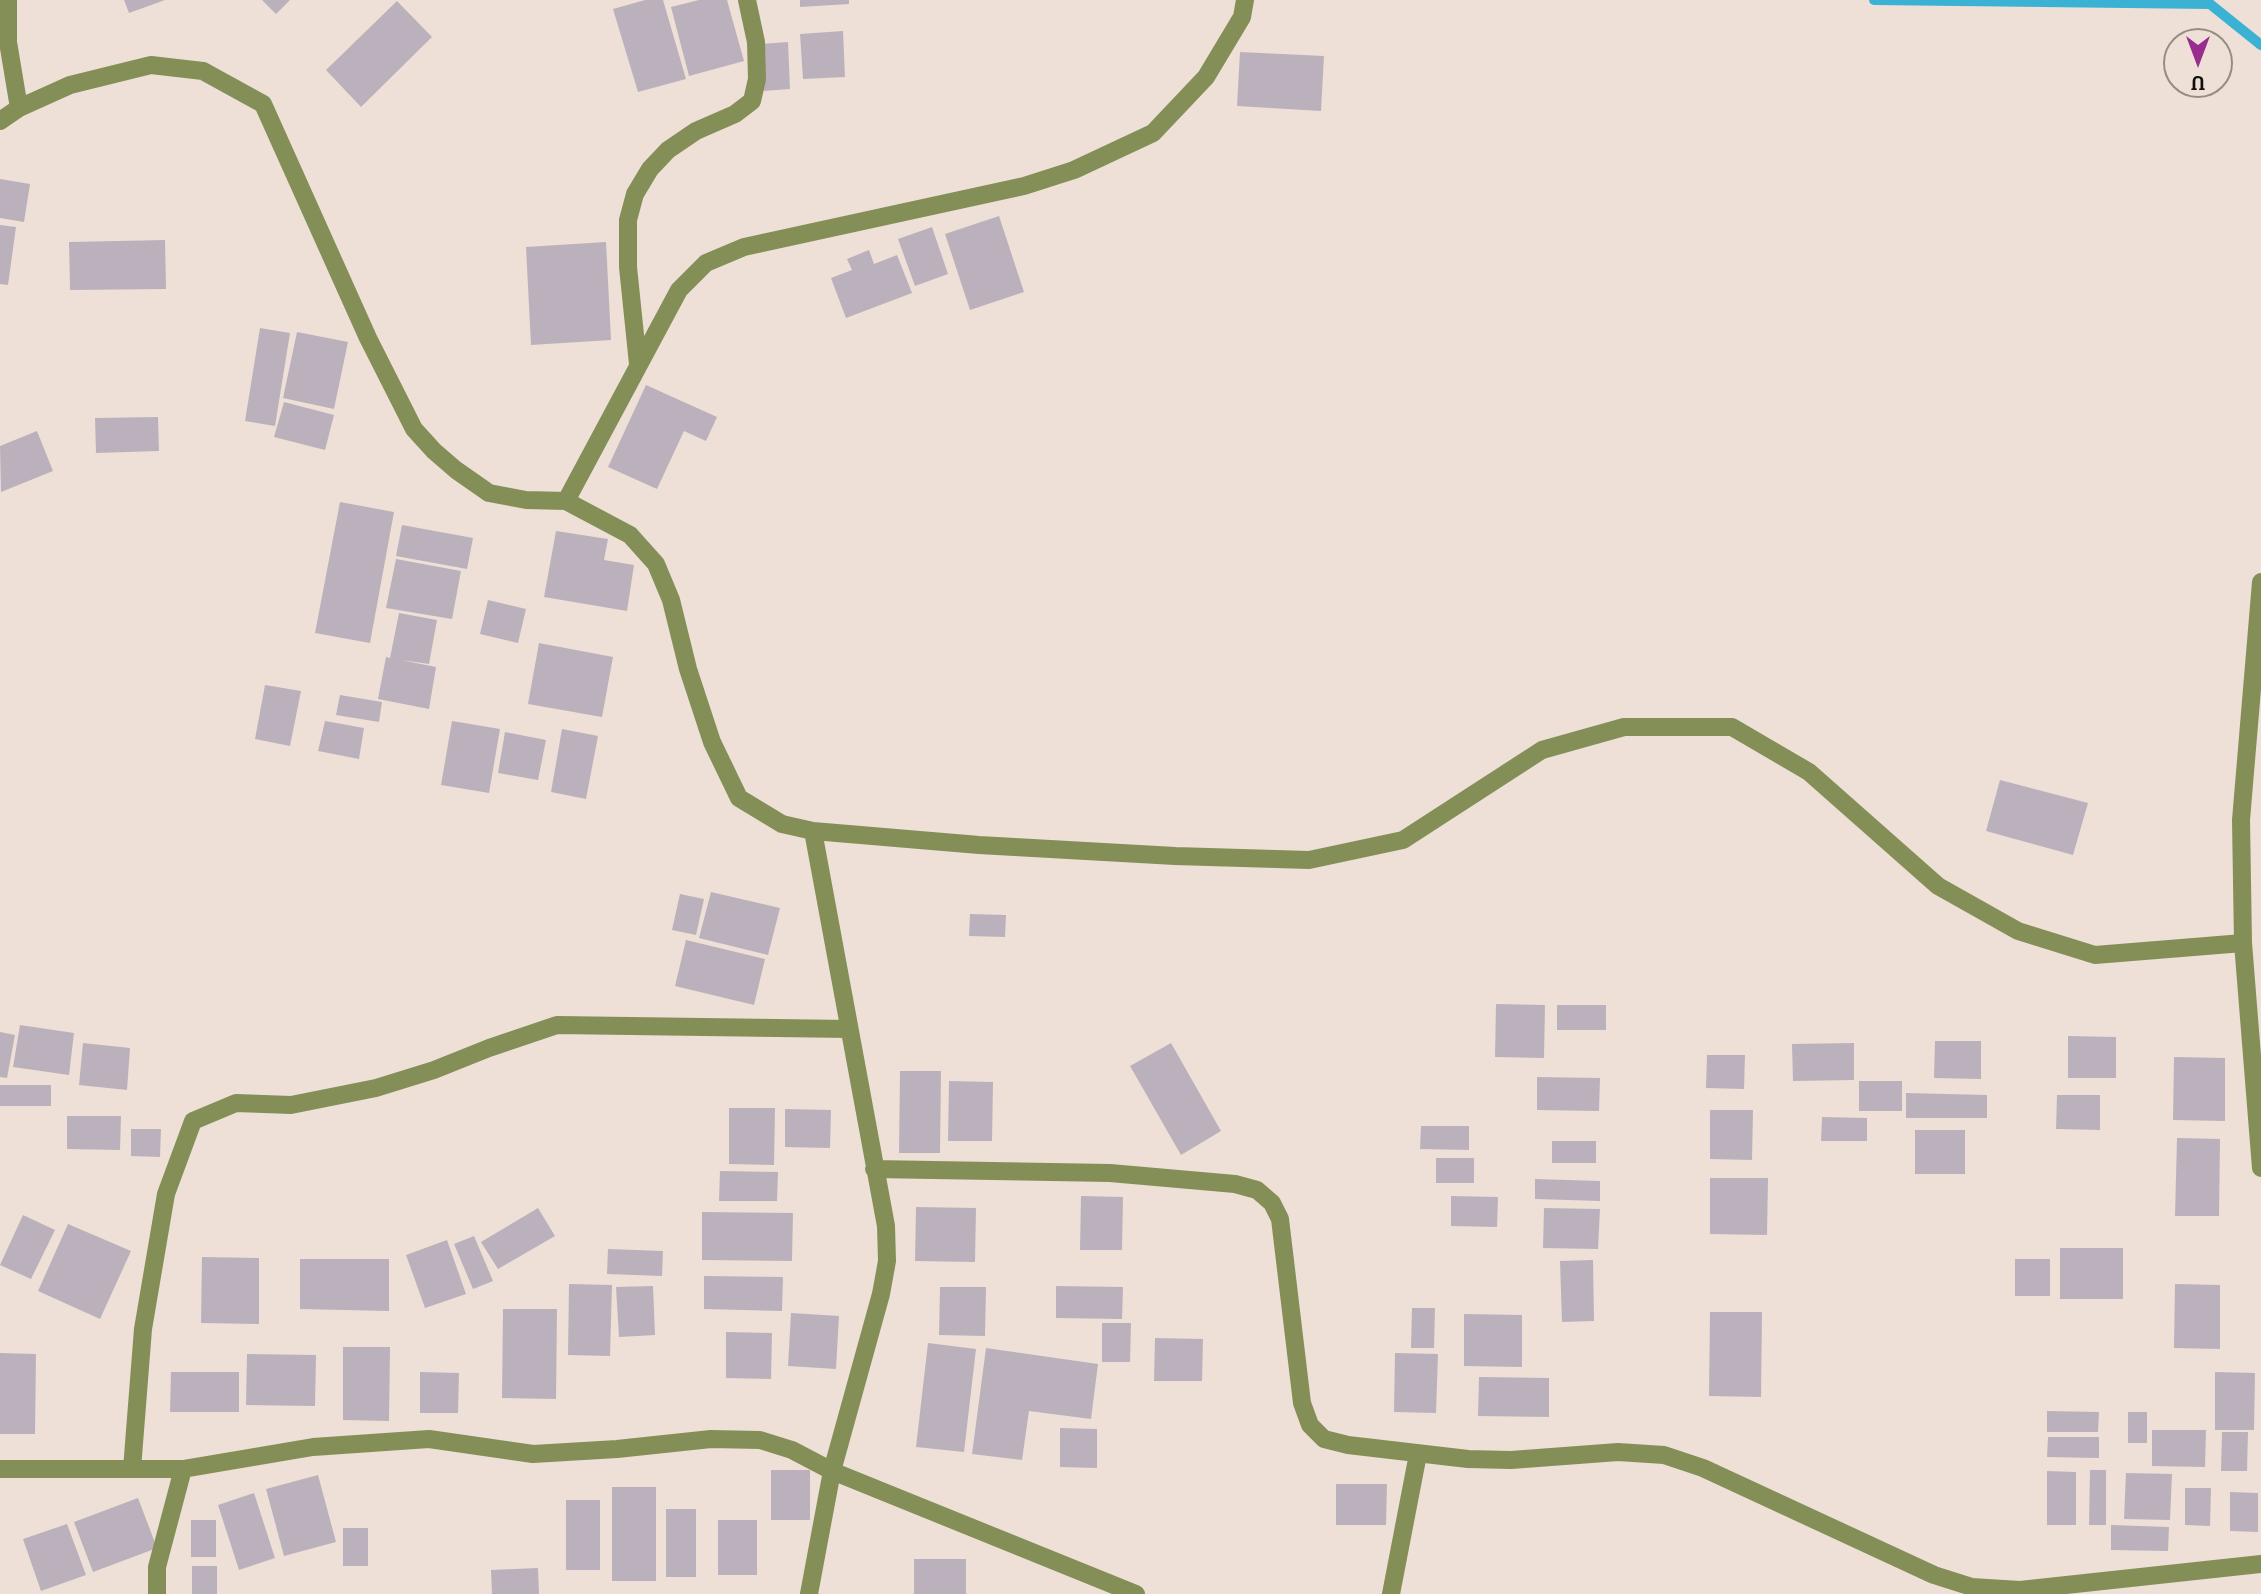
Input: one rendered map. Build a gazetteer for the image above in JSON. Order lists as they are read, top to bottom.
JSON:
{
  "north": "bottom"
}
